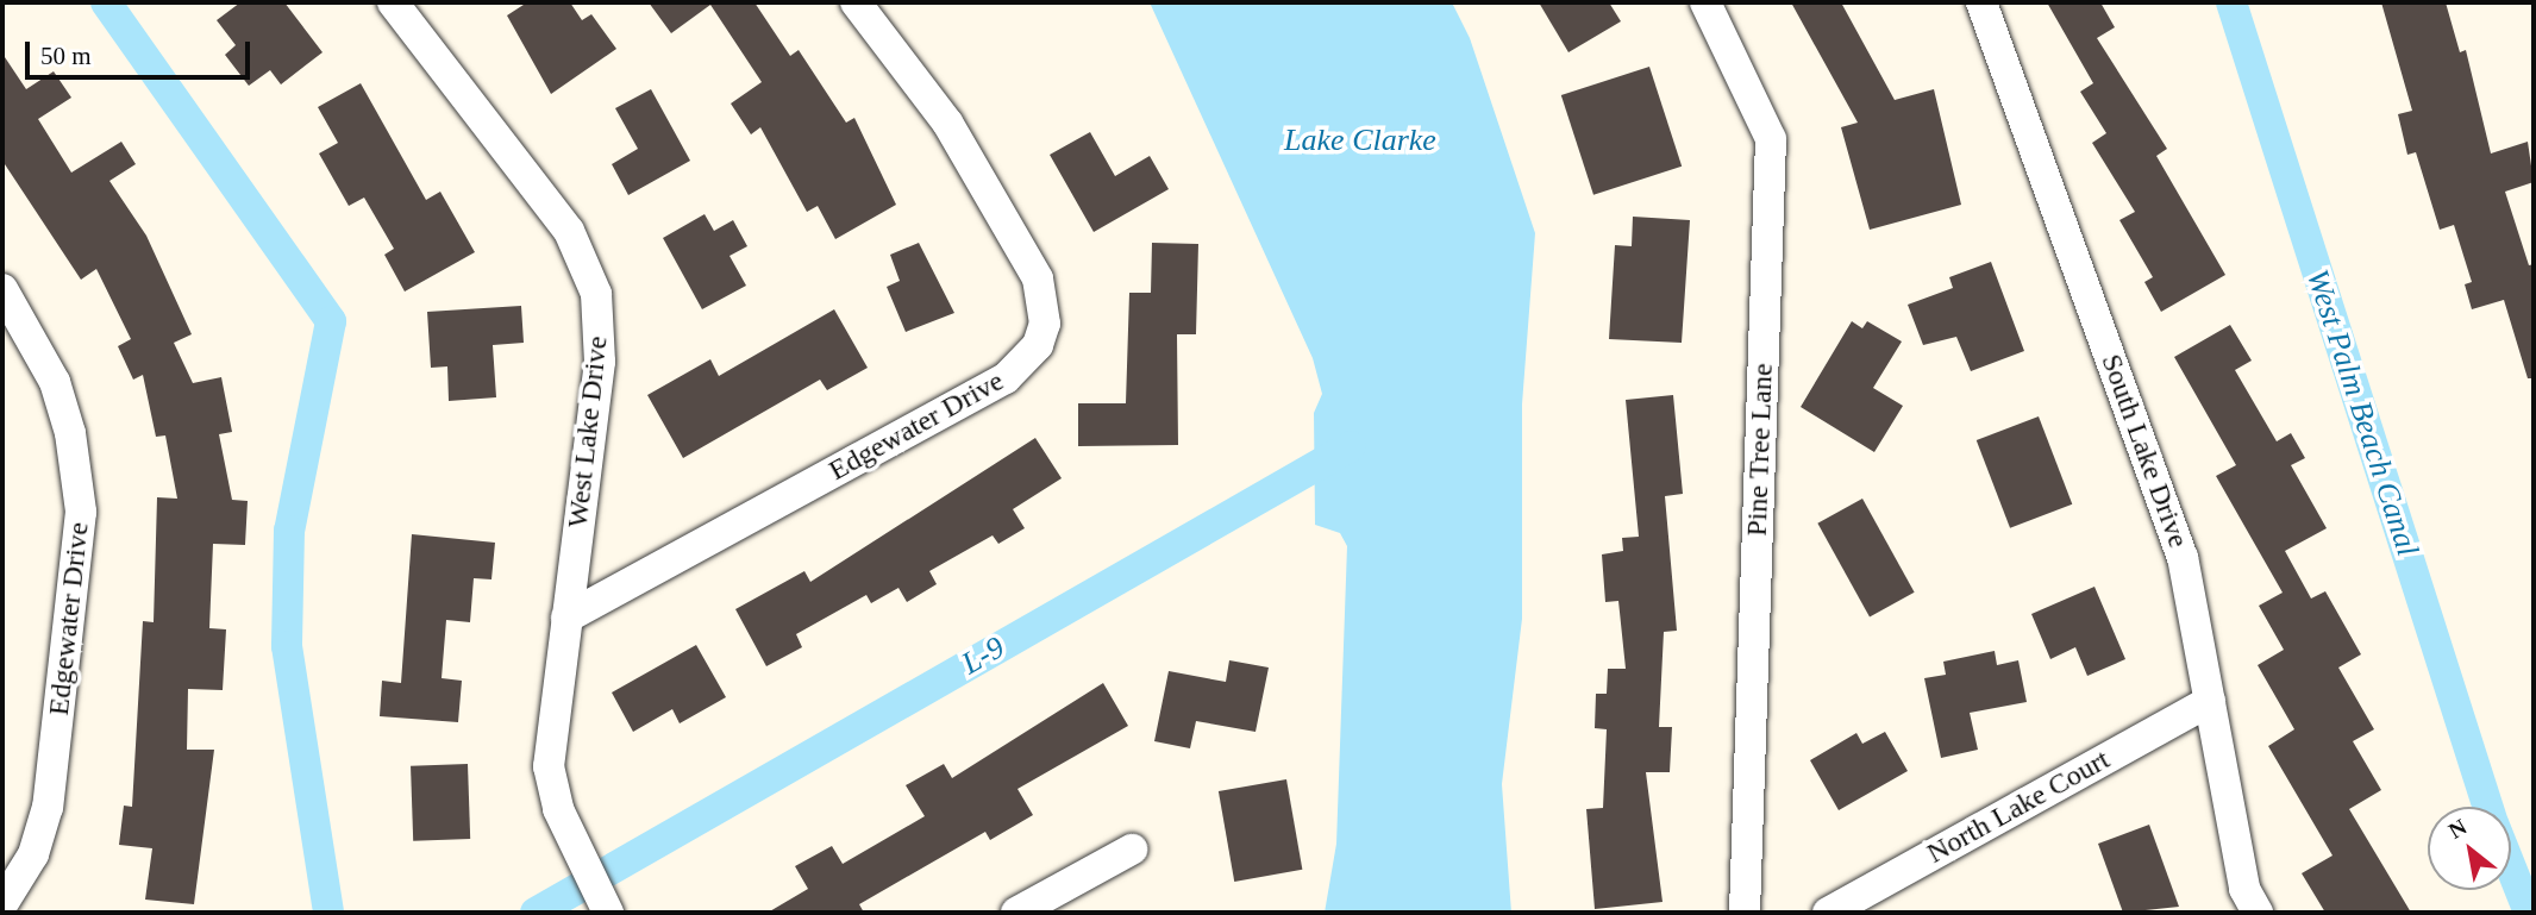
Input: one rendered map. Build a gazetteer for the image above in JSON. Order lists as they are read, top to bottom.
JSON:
{
  "streets": {
    "street": [
      "Edgewater Drive",
      "West Lake Drive",
      "Pine Tree Lane",
      "South Lake Drive",
      "North Lake Court"
    ]
  },
  "crossings": [
    ["Edgewater Drive", "West Lake Drive"],
    ["South Lake Drive", "North Lake Court"]
  ],
  "water": ["Lake Clarke", "West Palm Beach Canal", "L-9"],
  "scale_bar": "50 m",
  "north": "top left"
}
